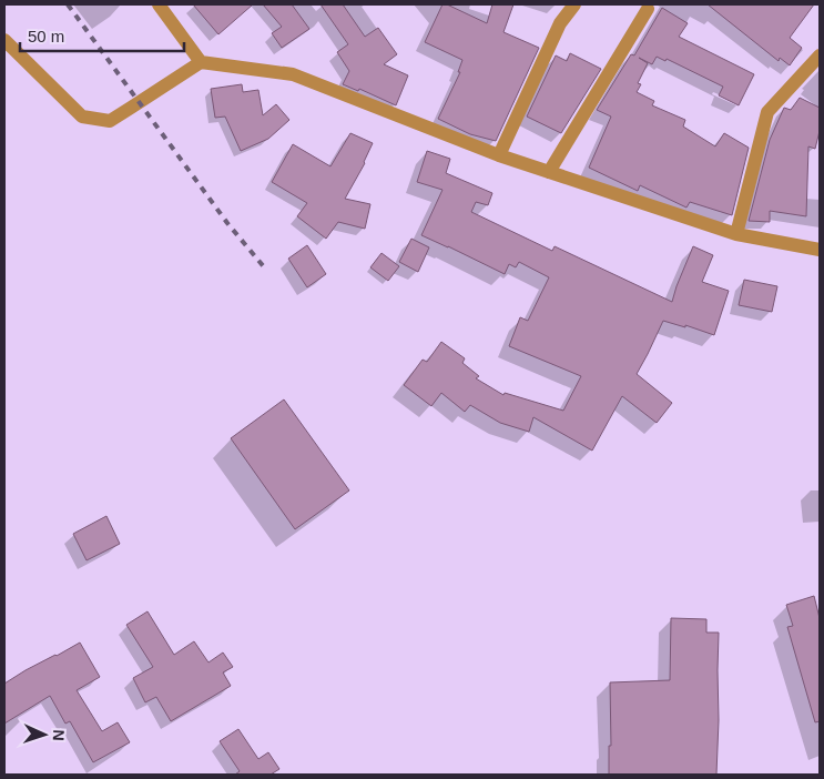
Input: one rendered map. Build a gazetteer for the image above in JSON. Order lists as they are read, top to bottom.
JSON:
{
  "scale_bar": "50 m",
  "north": "right"
}
